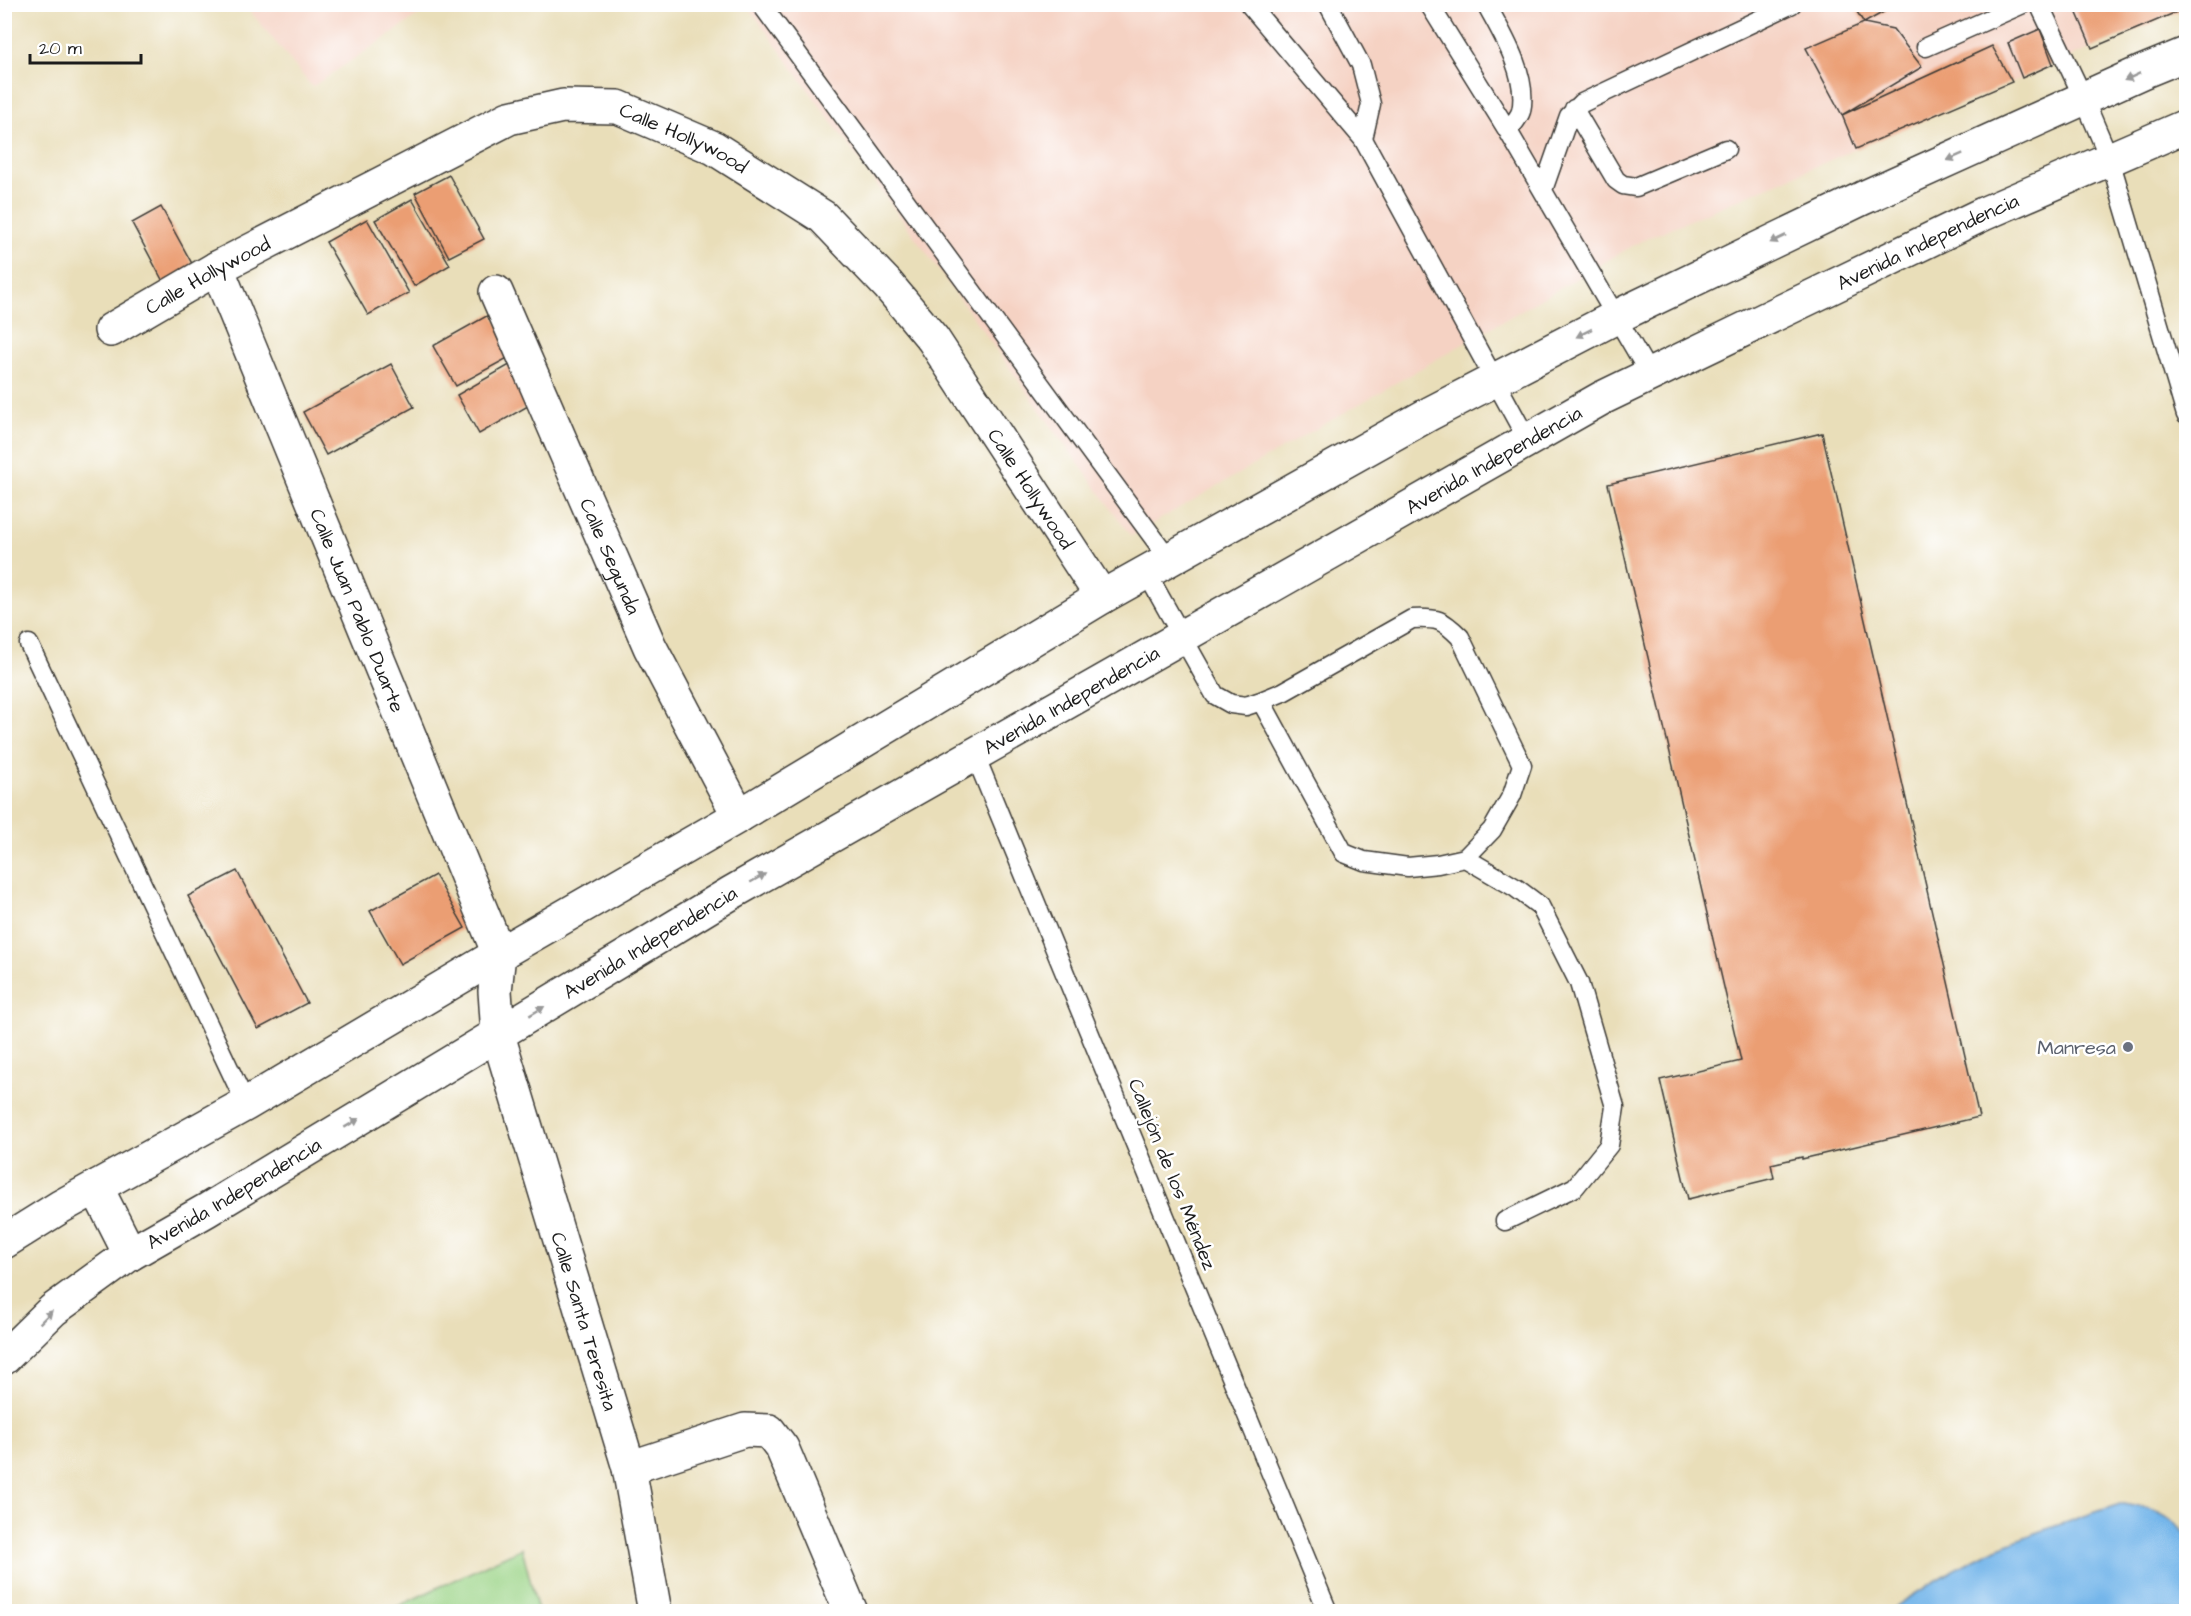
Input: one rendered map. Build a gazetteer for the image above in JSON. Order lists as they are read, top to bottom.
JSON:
{
  "streets": {
    "street": [
      "Calle Hollywood",
      "Avenida Independencia",
      "Calle Segunda",
      "Calle Juan Pablo Duarte",
      "Calle Santa Teresita"
    ],
    "lane": ["Callejón de los Méndez"]
  },
  "crossings": [
    ["Calle Hollywood", "Calle Juan Pablo Duarte"],
    ["Avenida Independencia", "Callejón de los Méndez"],
    ["Avenida Independencia", "Calle Santa Teresita"],
    ["Calle Juan Pablo Duarte", "Calle Santa Teresita"]
  ],
  "places": ["Manresa"],
  "scale_bar": "20 m"
}
